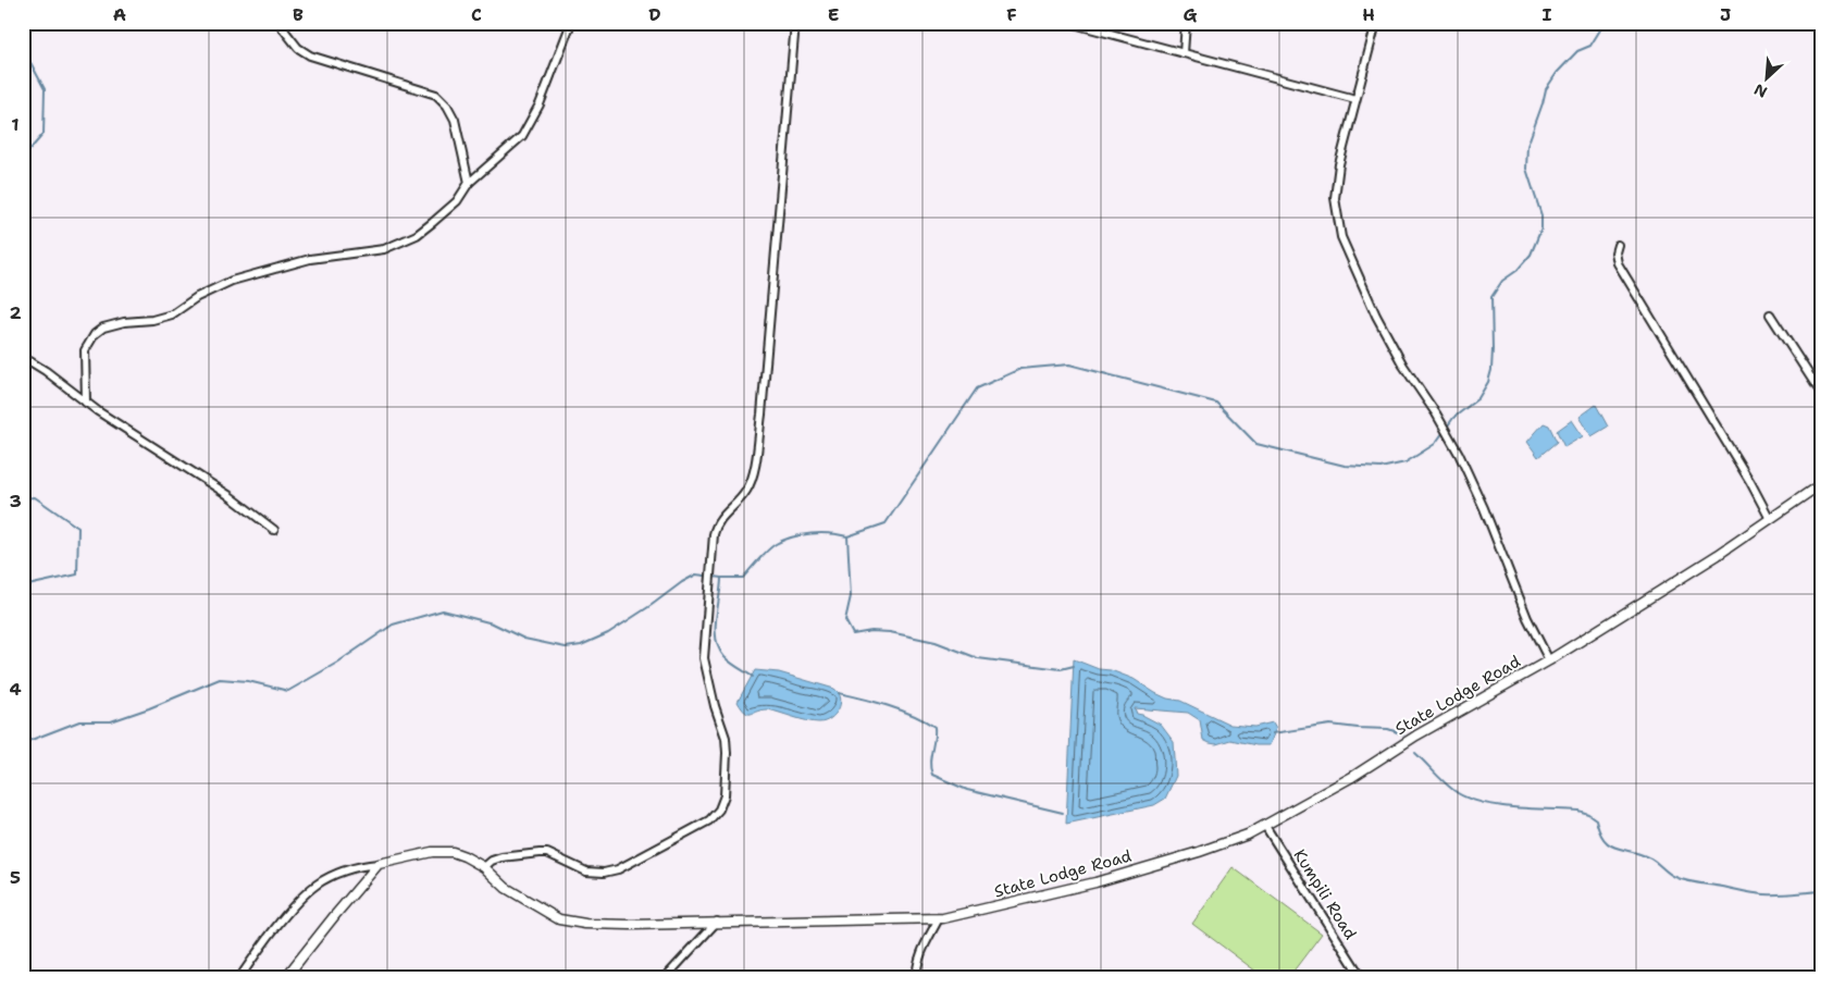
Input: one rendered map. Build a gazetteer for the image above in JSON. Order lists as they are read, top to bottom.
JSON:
{
  "streets": {
    "street": ["State Lodge Road", "Kumpili Road"]
  },
  "crossings": [
    ["State Lodge Road", "Kumpili Road"]
  ],
  "north": "bottom left",
  "grid": {
    "columns": [
      "A",
      "B",
      "C",
      "D",
      "E",
      "F",
      "G",
      "H",
      "I",
      "J"
    ],
    "rows": [
      "1",
      "2",
      "3",
      "4",
      "5"
    ]
  }
}
